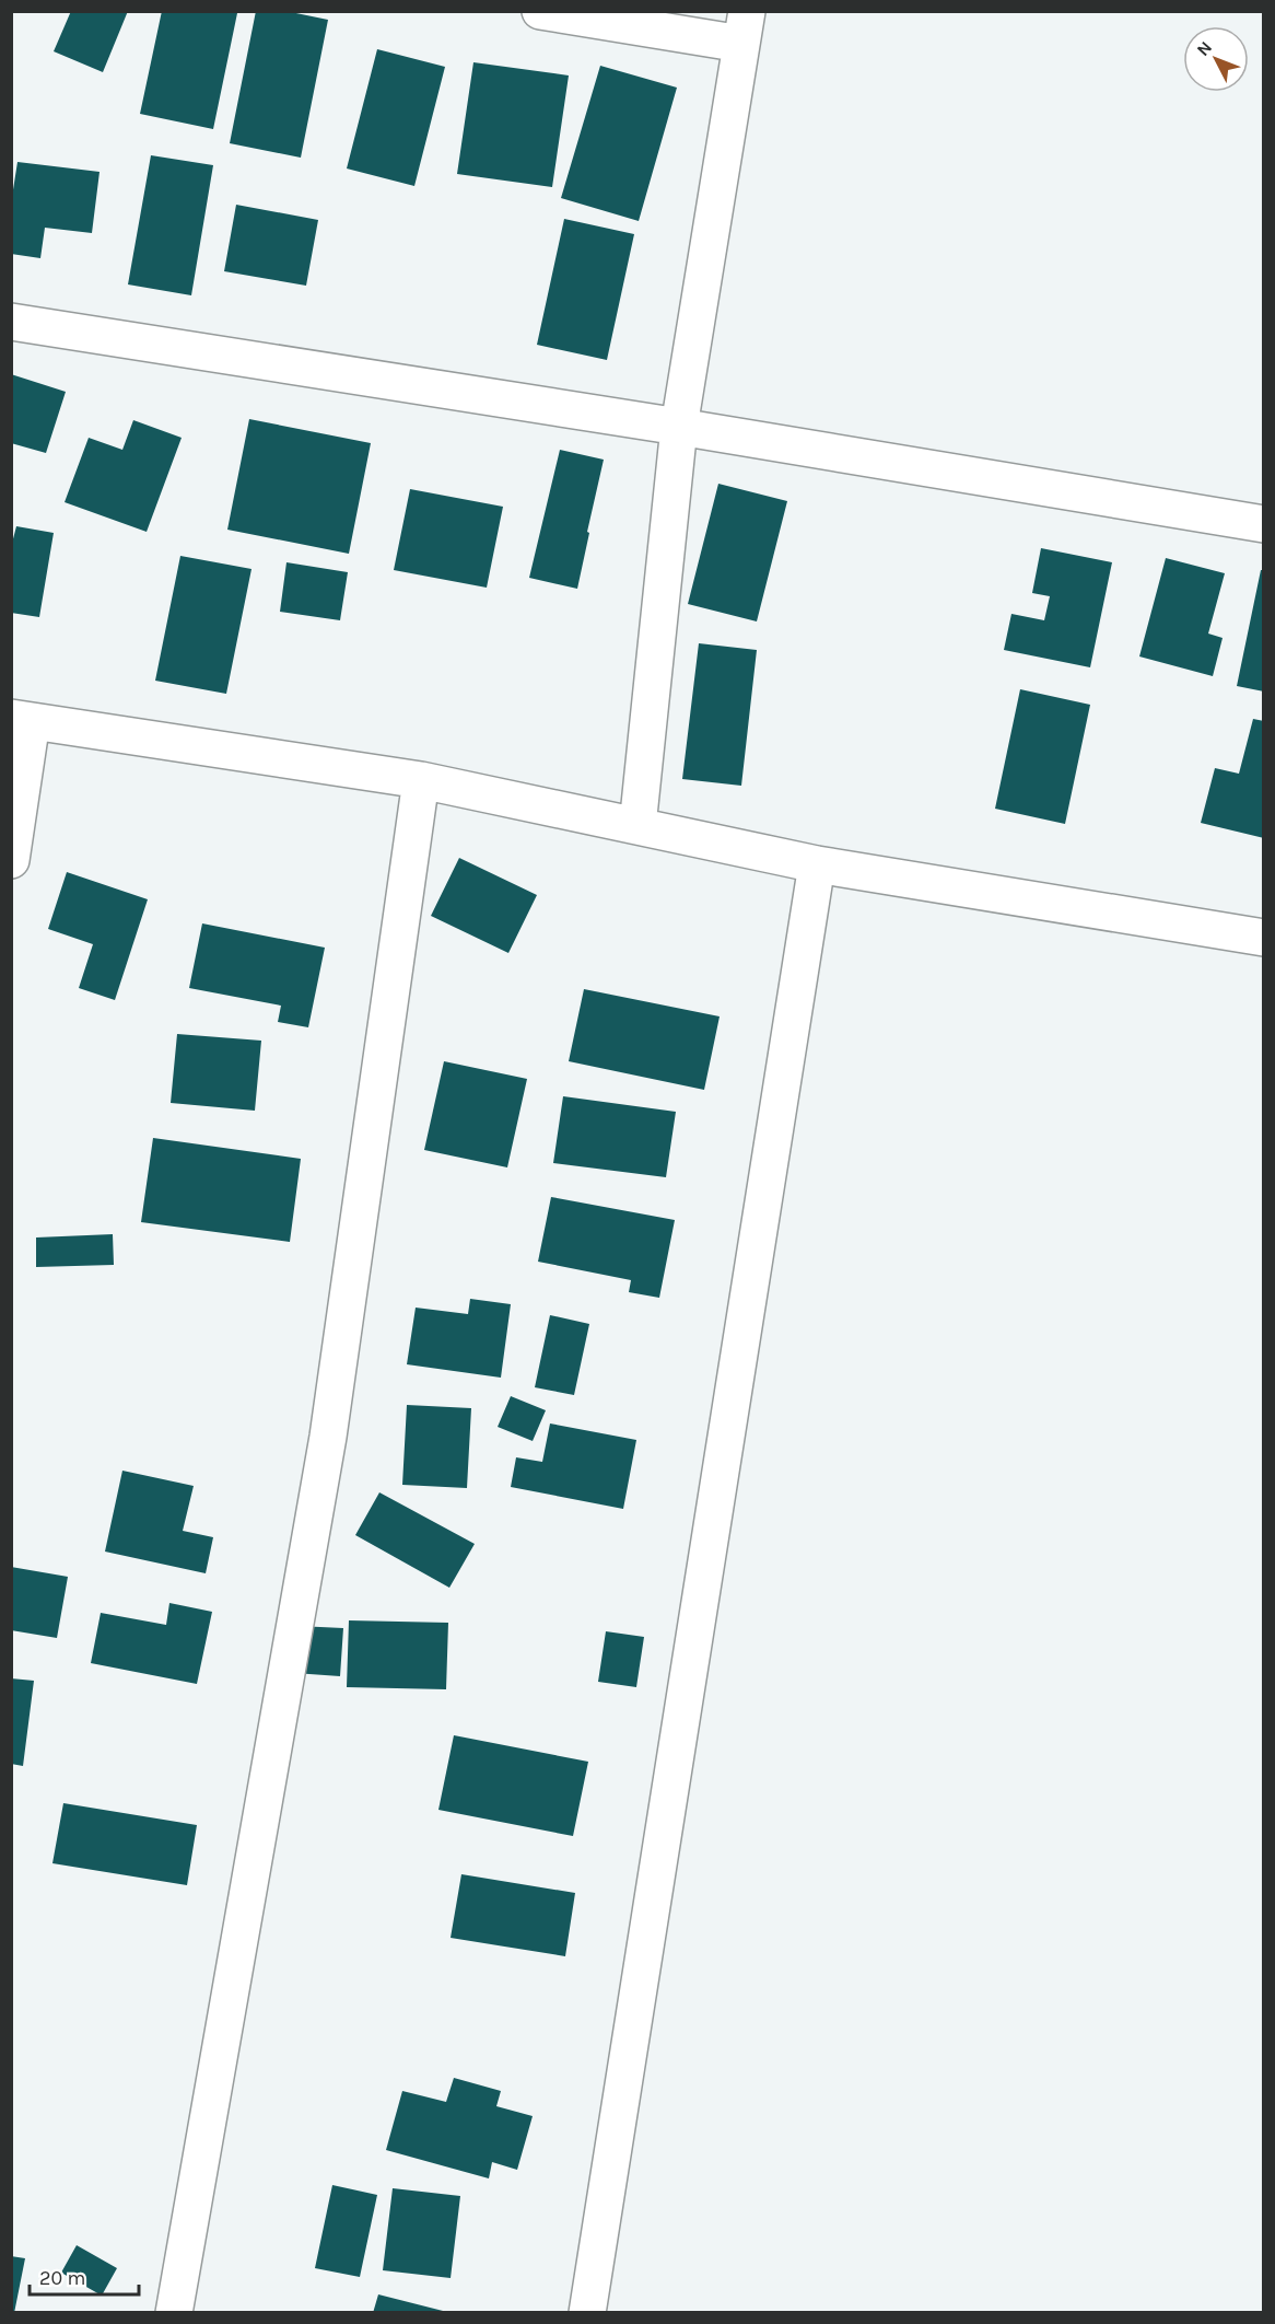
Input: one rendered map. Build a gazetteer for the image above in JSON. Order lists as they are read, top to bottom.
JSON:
{
  "scale_bar": "20 m",
  "north": "top left"
}
